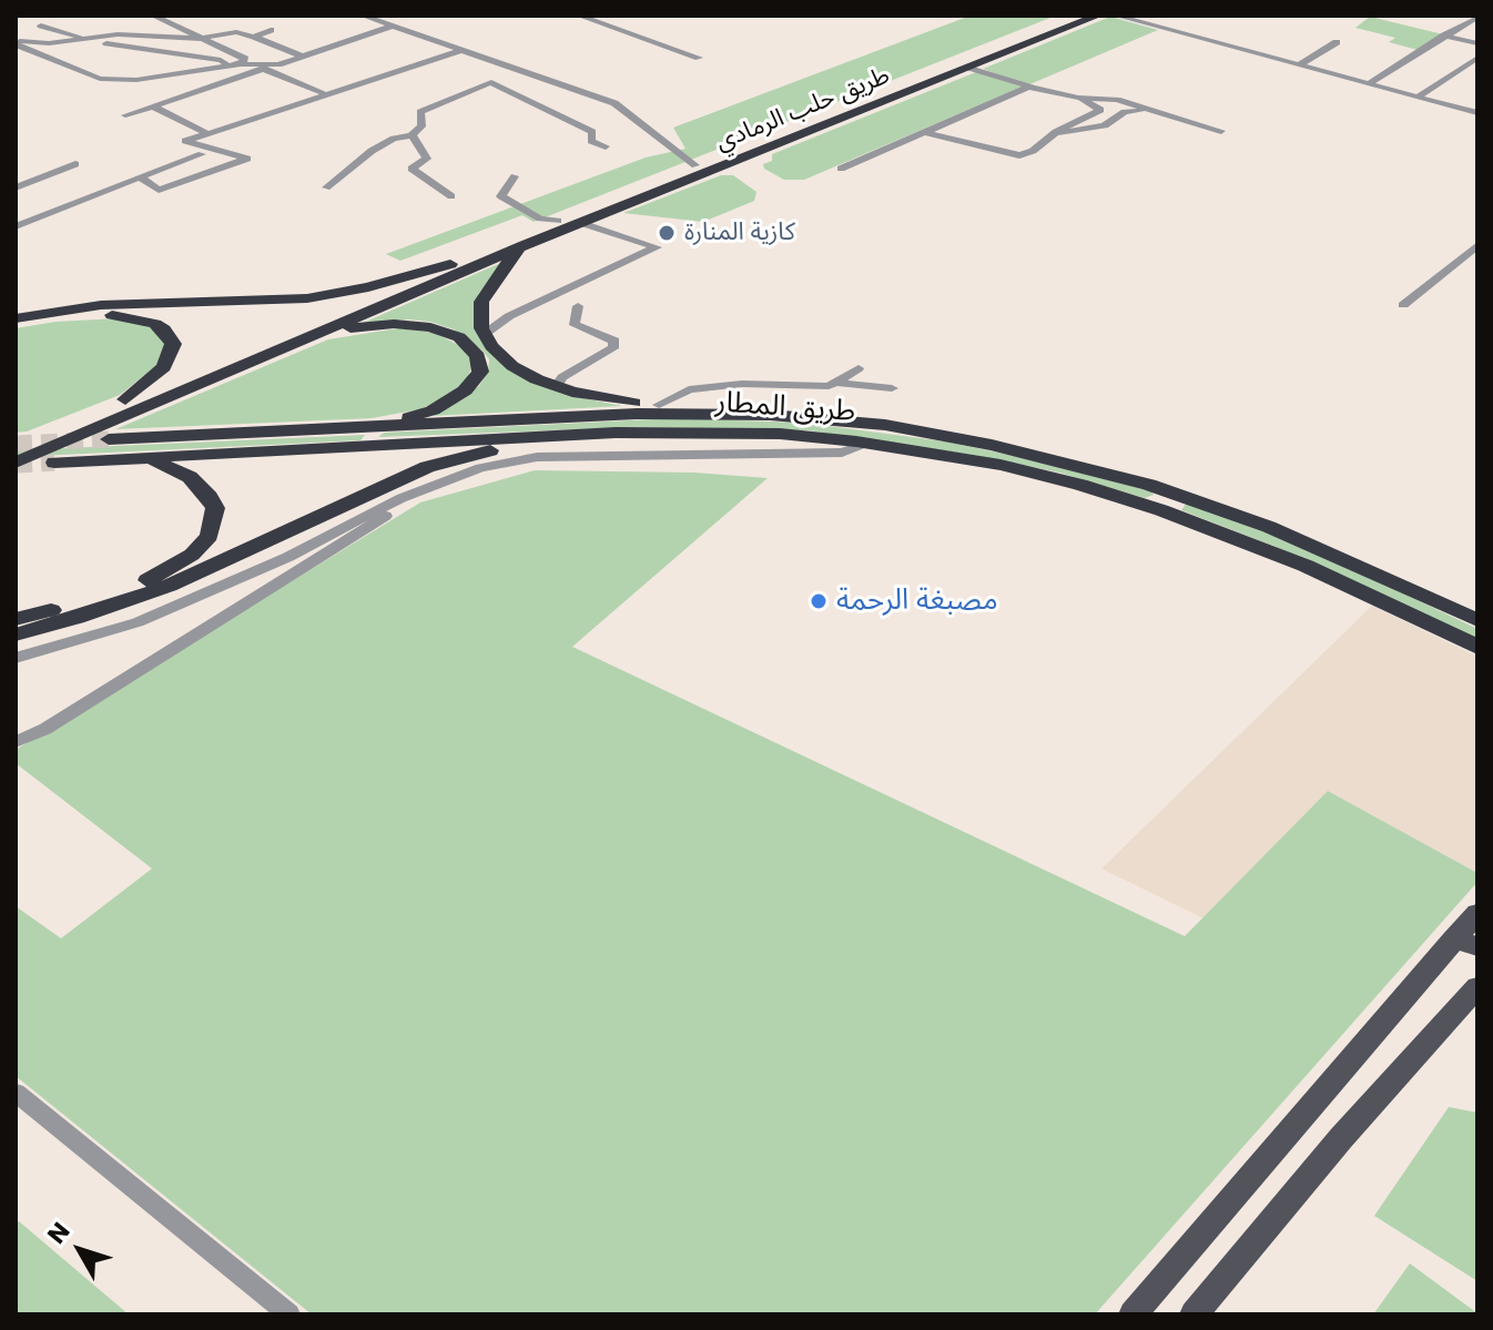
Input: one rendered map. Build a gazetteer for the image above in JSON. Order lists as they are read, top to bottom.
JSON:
{
  "streets": {
    "highway": ["طريق حلب الرمادي", "طريق المطار"]
  },
  "places": ["كازية المنارة", "مصبغة الرحمة"],
  "north": "top left"
}
